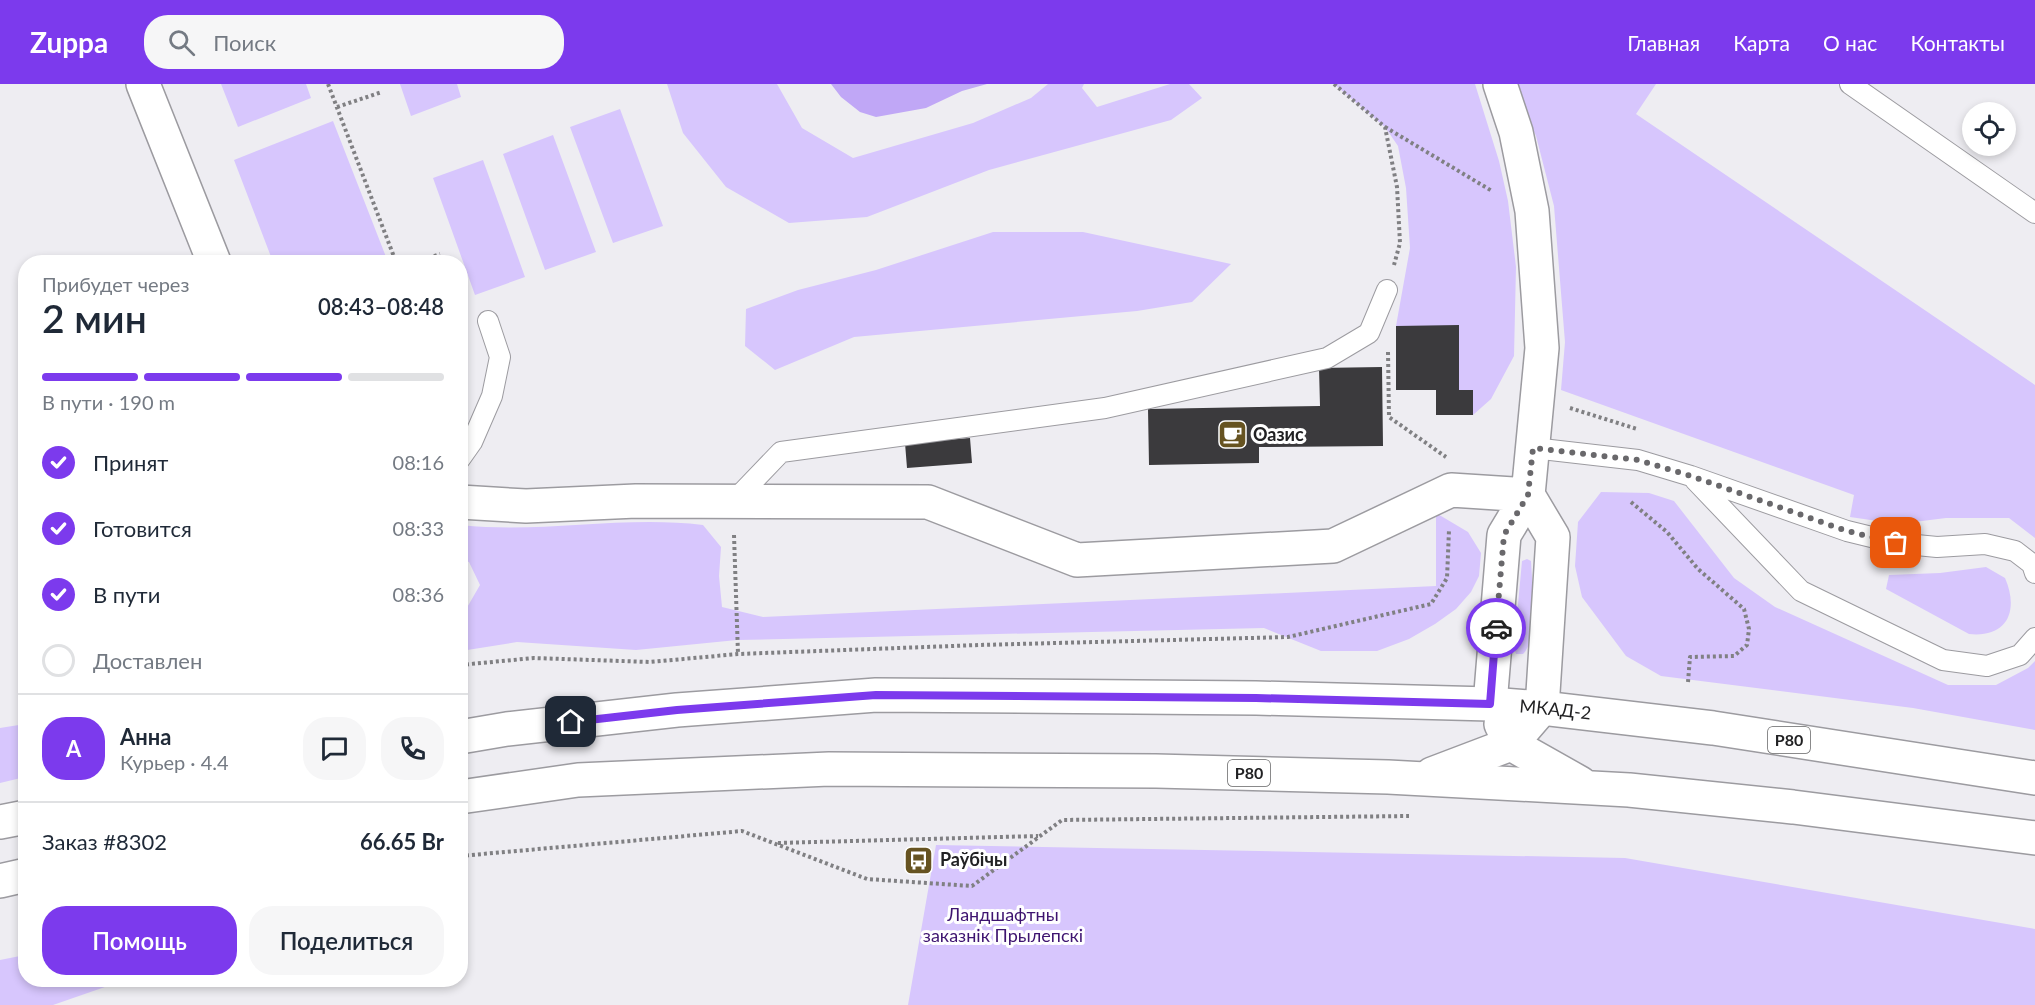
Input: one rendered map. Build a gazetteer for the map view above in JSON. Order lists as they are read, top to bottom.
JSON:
{
  "streets": {
    "main road": ["МКАД-2", "Р80"]
  },
  "parks": ["Ландшафтны заказнік Прылепскі"],
  "places": {
    "cafe": ["Оазис"],
    "bus stop": ["Раўбічы"]
  },
  "page": {
    "header": "Zuppa",
    "search": "Поиск",
    "nav": [
      "Главная",
      "Карта",
      "О нас",
      "Контакты"
    ],
    "heading": ["2 мин", "Прибудет через", "08:43–08:48"],
    "panel": [
      "Анна",
      "Курьер · 4.4",
      "Заказ #8302",
      "66.65 Br"
    ],
    "bar": "В пути · 190 m",
    "list": [
      ["Принят", "08:16"],
      ["Готовится", "08:33"],
      ["В пути", "08:36"],
      "Доставлен"
    ],
    "round": "А",
    "buttons": ["Помощь", "Поделиться"]
  }
}
